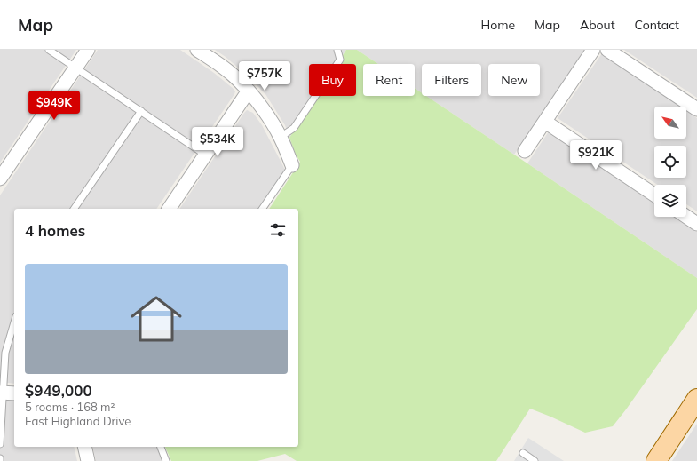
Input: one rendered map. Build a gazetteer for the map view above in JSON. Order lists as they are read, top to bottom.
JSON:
{
  "north": "top left",
  "page": {
    "header": "Map",
    "nav": [
      "Home",
      "Map",
      "About",
      "Contact"
    ],
    "price": [
      "$757K",
      "$949K",
      "$534K",
      "$921K"
    ],
    "chip": [
      "Buy",
      "Rent",
      "Filters",
      "New"
    ],
    "heading": "4 homes",
    "list": [
      {
        "name": "$949,000",
        "note": "5 rooms · 168 m² · East Highland Drive"
      }
    ]
  }
}
